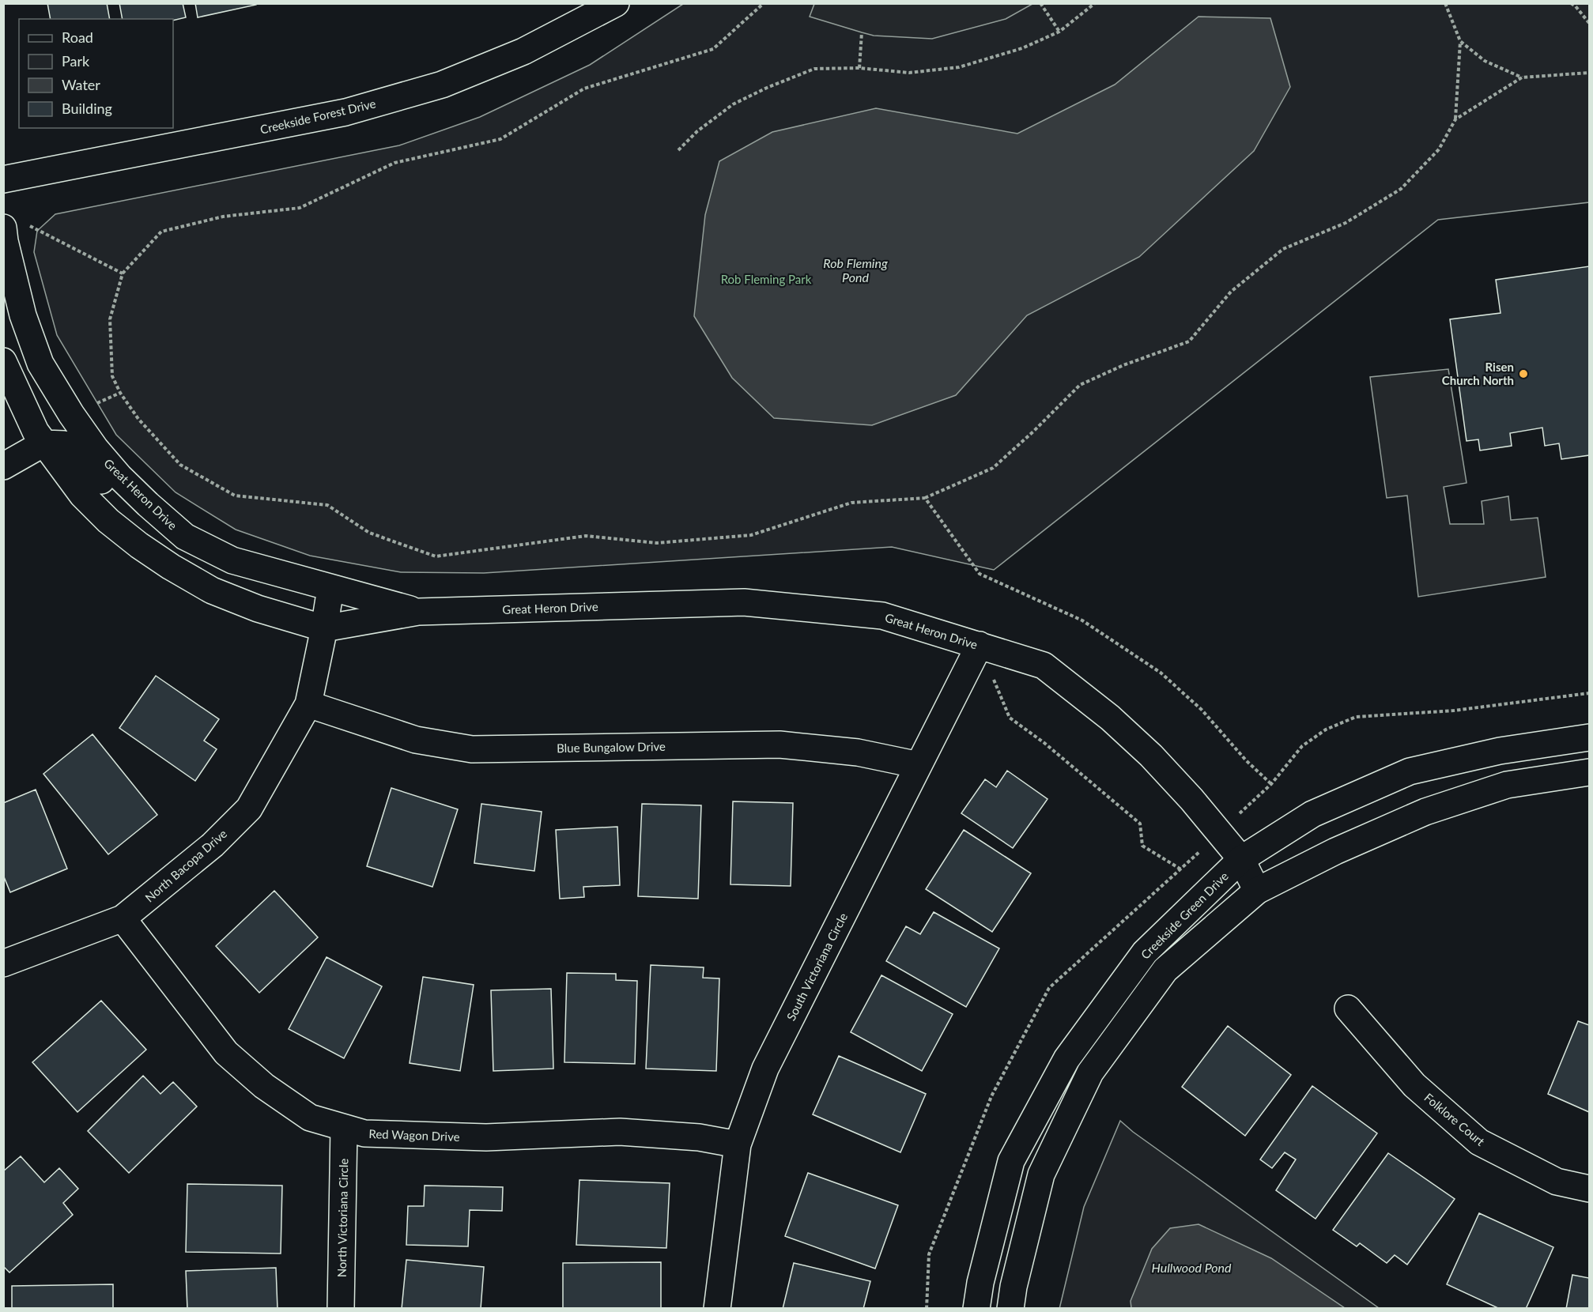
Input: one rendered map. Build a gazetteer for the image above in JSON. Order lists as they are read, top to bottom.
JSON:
{
  "streets": {
    "street": [
      "Creekside Forest Drive",
      "Great Heron Drive",
      "Blue Bungalow Drive",
      "North Bacopa Drive",
      "Creekside Green Drive",
      "South Victoriana Circle",
      "Folklore Court",
      "Red Wagon Drive",
      "North Victoriana Circle"
    ]
  },
  "crossings": [
    ["Great Heron Drive", "North Bacopa Drive"],
    ["Great Heron Drive", "Creekside Green Drive"],
    ["Great Heron Drive", "South Victoriana Circle"],
    ["Blue Bungalow Drive", "North Bacopa Drive"],
    ["Blue Bungalow Drive", "South Victoriana Circle"],
    ["North Bacopa Drive", "Red Wagon Drive"],
    ["South Victoriana Circle", "Red Wagon Drive"],
    ["Red Wagon Drive", "North Victoriana Circle"]
  ],
  "water": ["Rob Fleming Pond", "Hullwood Pond"],
  "parks": ["Rob Fleming Park"],
  "places": ["Risen Church North"],
  "legend": [
    "Road",
    "Park",
    "Water",
    "Building"
  ]
}
